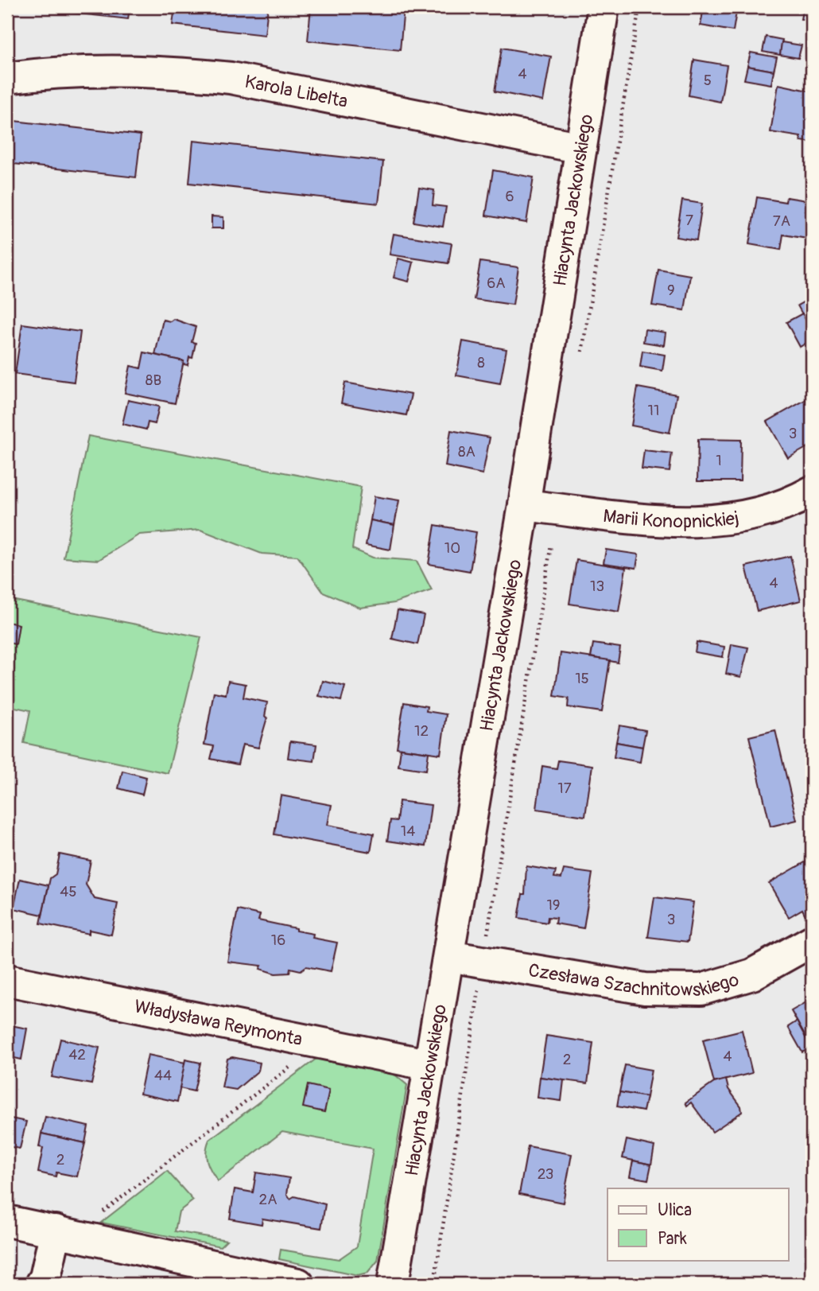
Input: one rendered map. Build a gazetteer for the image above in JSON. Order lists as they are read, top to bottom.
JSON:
{
  "streets": {
    "street": [
      "Karola Libelta",
      "Hiacynta Jackowskiego",
      "Marii Konopnickiej",
      "Czesława Szachnitowskiego",
      "Władysława Reymonta"
    ]
  },
  "crossings": [
    ["Karola Libelta", "Hiacynta Jackowskiego"],
    ["Hiacynta Jackowskiego", "Marii Konopnickiej"],
    ["Hiacynta Jackowskiego", "Czesława Szachnitowskiego"],
    ["Hiacynta Jackowskiego", "Władysława Reymonta"]
  ],
  "house_numbers": [
    "4",
    "5",
    "6",
    "7",
    "7A",
    "6A",
    "9",
    "8",
    "8B",
    "11",
    "3",
    "8A",
    "1",
    "10",
    "4",
    "13",
    "15",
    "12",
    "17",
    "14",
    "45",
    "19",
    "3",
    "16",
    "42",
    "4",
    "2",
    "44",
    "2",
    "23",
    "2A"
  ],
  "legend": ["Ulica", "Park"]
}
